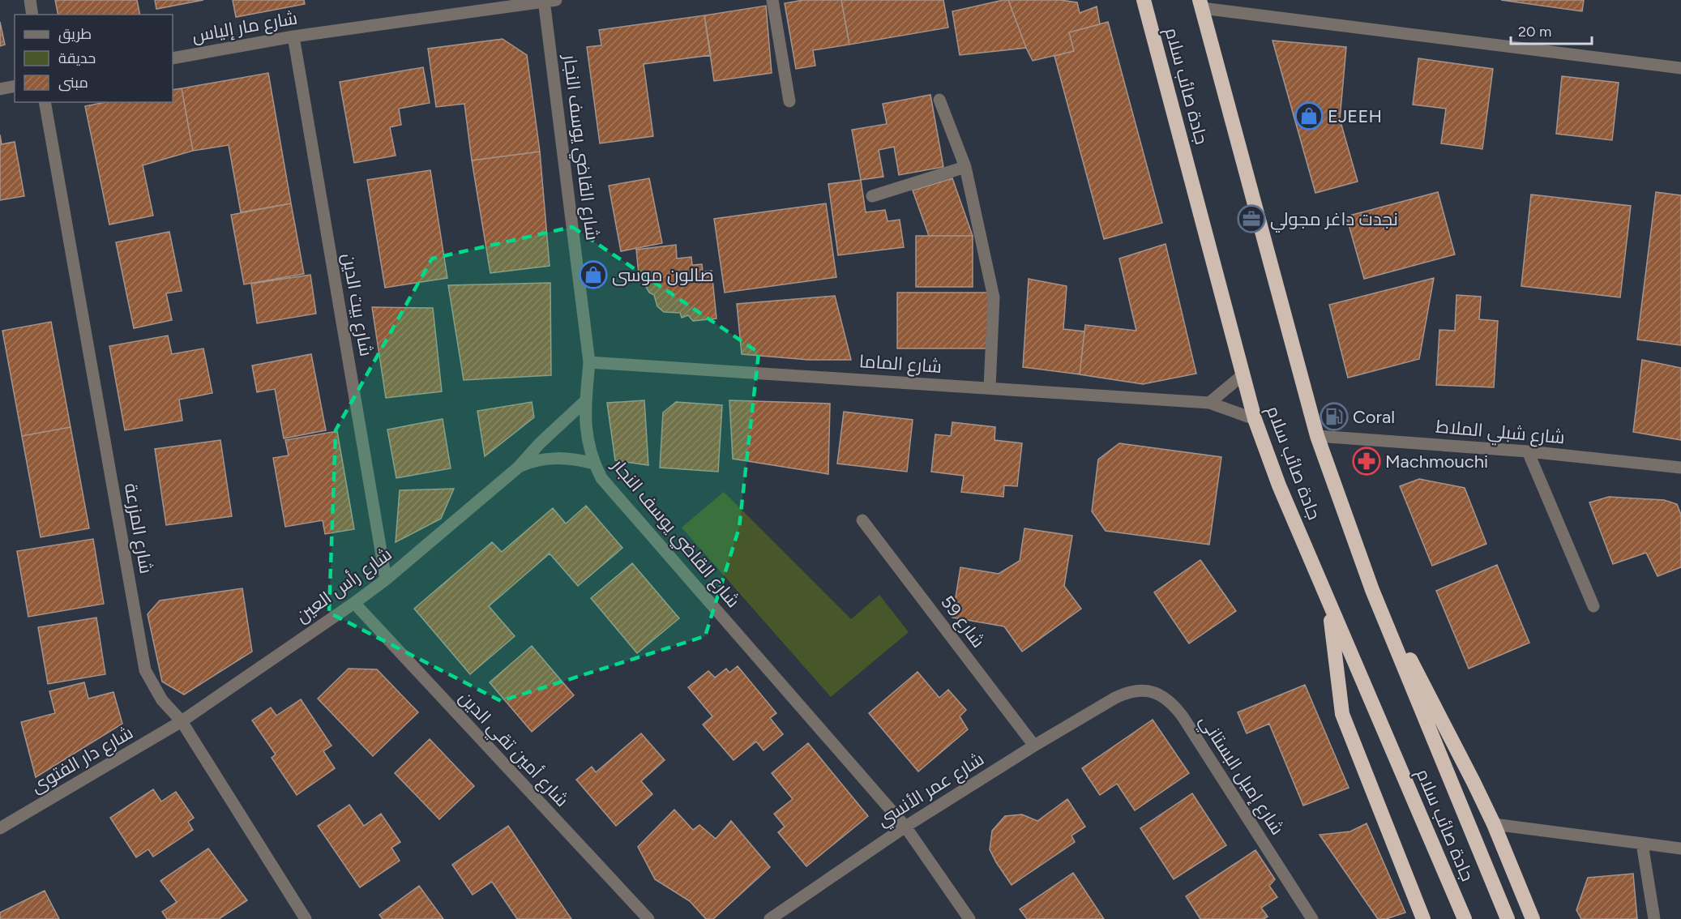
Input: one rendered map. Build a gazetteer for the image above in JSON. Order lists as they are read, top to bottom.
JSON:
{
  "streets": {
    "highway": ["جادة صائب سلام"],
    "street": [
      "شارع مار إلياس",
      "شارع القاضي يوسف النجار",
      "شارع بيت الدين",
      "شارع الماما",
      "شارع شبلي الملاط",
      "شارع المزرعة",
      "شارع رأس العين",
      "شارع 59",
      "شارع أمين تقي الدين",
      "شارع دار الفتوى",
      "شارع إميل البستاني",
      "شارع عمر الأنسي"
    ]
  },
  "crossings": [
    ["شارع مار إلياس", "شارع القاضي يوسف النجار"],
    ["شارع مار إلياس", "شارع بيت الدين"],
    ["جادة صائب سلام", "شارع الماما"],
    ["جادة صائب سلام", "شارع شبلي الملاط"],
    ["شارع القاضي يوسف النجار", "شارع الماما"],
    ["شارع القاضي يوسف النجار", "شارع رأس العين"],
    ["شارع القاضي يوسف النجار", "شارع عمر الأنسي"],
    ["شارع بيت الدين", "شارع رأس العين"],
    ["شارع المزرعة", "شارع رأس العين"],
    ["شارع المزرعة", "شارع دار الفتوى"],
    ["شارع رأس العين", "شارع أمين تقي الدين"],
    ["شارع رأس العين", "شارع دار الفتوى"],
    ["شارع 59", "شارع عمر الأنسي"],
    ["شارع إميل البستاني", "شارع عمر الأنسي"]
  ],
  "places": {
    "shop": ["EJEEH", "صالون موسى"],
    "office": ["نجدت داغر مجولي"],
    "fuel station": ["Coral"],
    "pharmacy": ["Machmouchi"]
  },
  "legend": ["طريق", "حديقة", "مبنى"],
  "scale_bar": "20 m"
}
